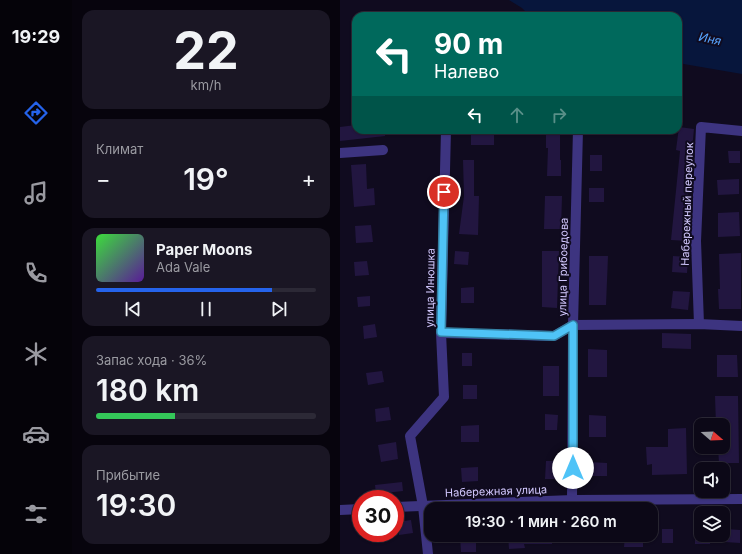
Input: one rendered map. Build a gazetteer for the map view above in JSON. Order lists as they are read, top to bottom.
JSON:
{
  "streets": {
    "street": [
      "Набережный переулок",
      "улица Грибоедова",
      "улица Инюшка",
      "Набережная улица"
    ]
  },
  "crossings": [
    ["улица Грибоедова", "Набережная улица"],
    ["улица Инюшка", "Набережная улица"]
  ],
  "water": ["Иня"],
  "north": "right",
  "page": {
    "tabs": "19:29",
    "tile": [
      ["22", "km/h"],
      "Климат",
      ["Запас хода · 36%", "180 km"],
      ["Прибытие", "19:30"]
    ],
    "turn": ["90 m", "Налево"],
    "heat": ["−", "19°", "+"],
    "song": ["Paper Moons", "Ada Vale"],
    "limit": "30",
    "trip": "19:30 · 1 мин · 260 m"
  }
}
